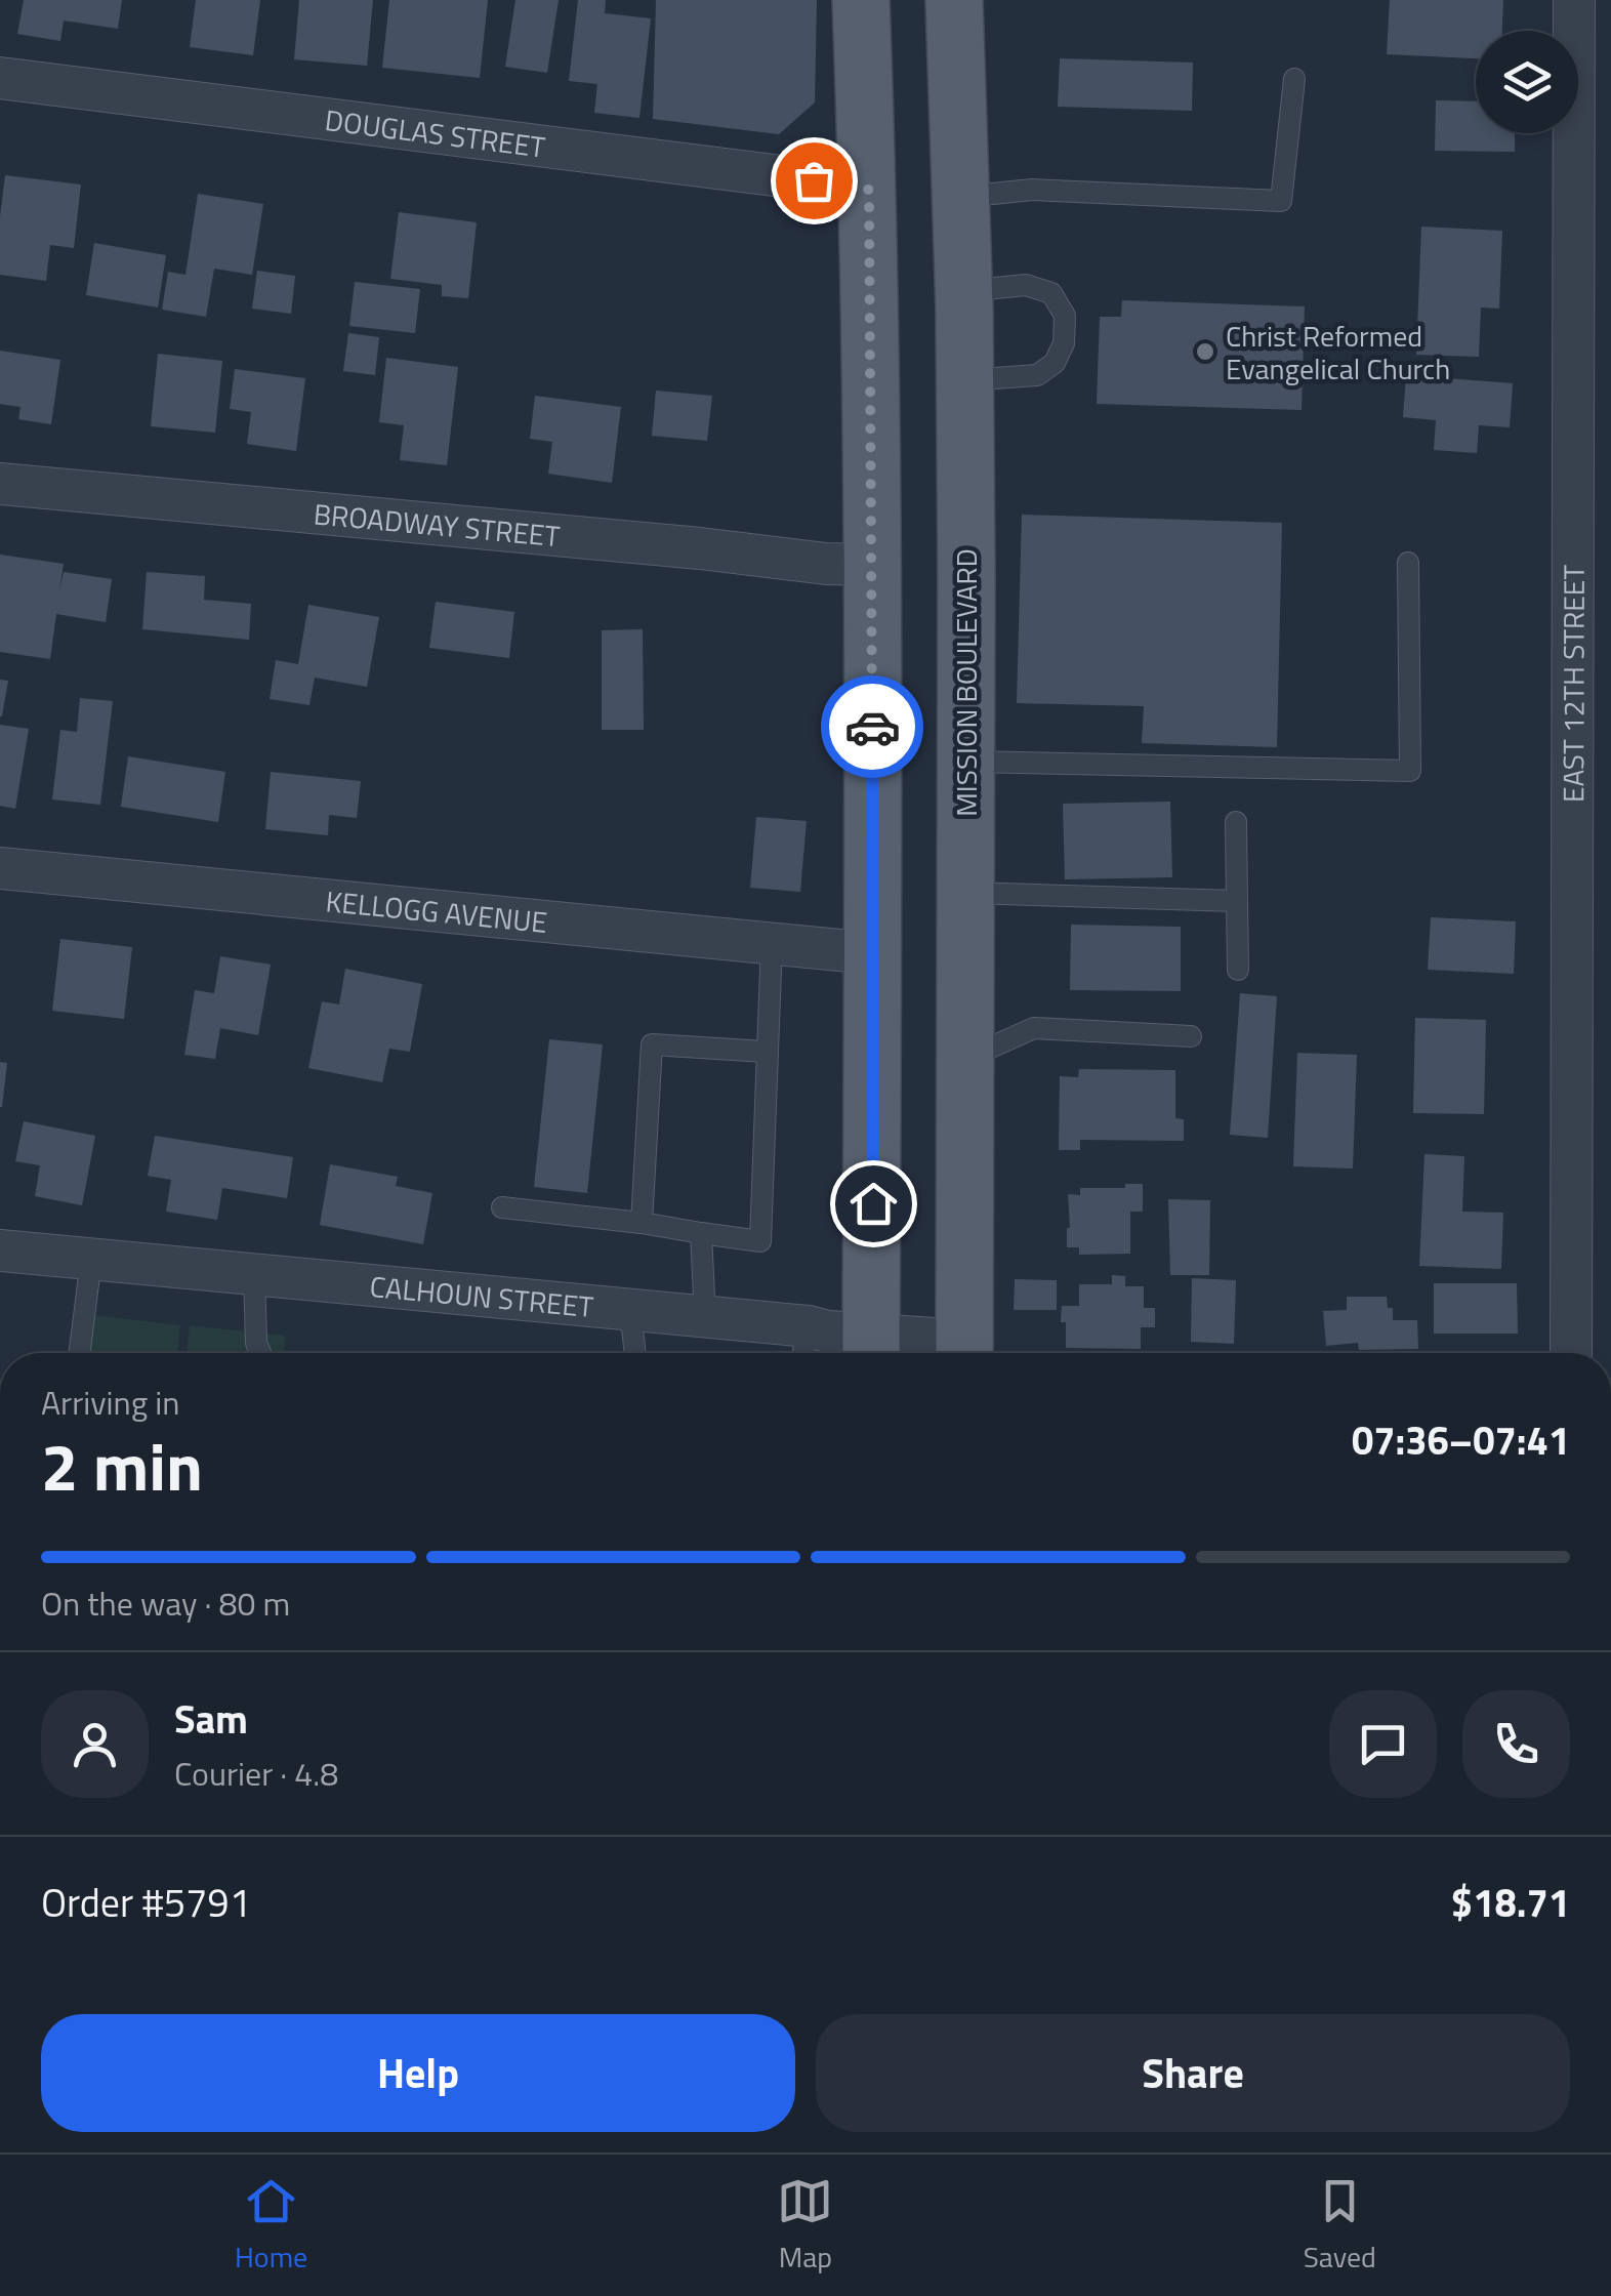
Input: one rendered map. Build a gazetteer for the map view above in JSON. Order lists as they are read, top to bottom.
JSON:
{
  "streets": {
    "main road": ["MISSION BOULEVARD"],
    "street": [
      "DOUGLAS STREET",
      "BROADWAY STREET",
      "EAST 12TH STREET",
      "KELLOGG AVENUE",
      "CALHOUN STREET"
    ]
  },
  "crossings": [
    ["MISSION BOULEVARD", "CALHOUN STREET"]
  ],
  "places": ["Christ Reformed Evangelical Church"],
  "page": {
    "heading": ["2 min", "Arriving in", "07:36–07:41"],
    "panel": [
      "Sam",
      "Courier · 4.8",
      "Order #5791",
      "$18.71"
    ],
    "bar": "On the way · 80 m",
    "buttons": ["Help", "Share"],
    "tabs": ["Home", "Map", "Saved"]
  }
}
